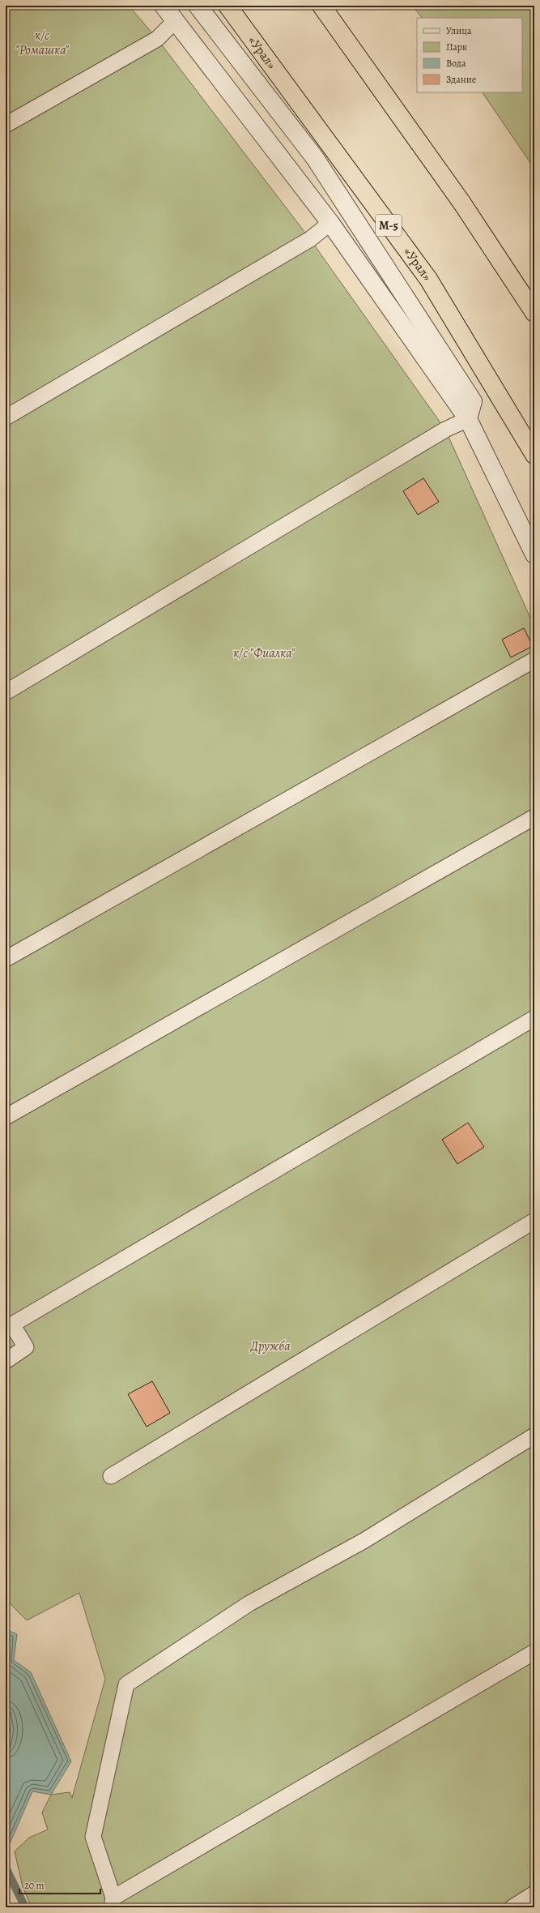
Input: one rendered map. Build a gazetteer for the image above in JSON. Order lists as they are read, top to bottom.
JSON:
{
  "streets": {
    "highway": ["«Урал»", "М-5"]
  },
  "parks": ["к/с \"Ромашка\"", "к/с \"Фиалка\"", "Дружба"],
  "legend": [
    "Улица",
    "Парк",
    "Вода",
    "Здание"
  ],
  "scale_bar": "20 m"
}
